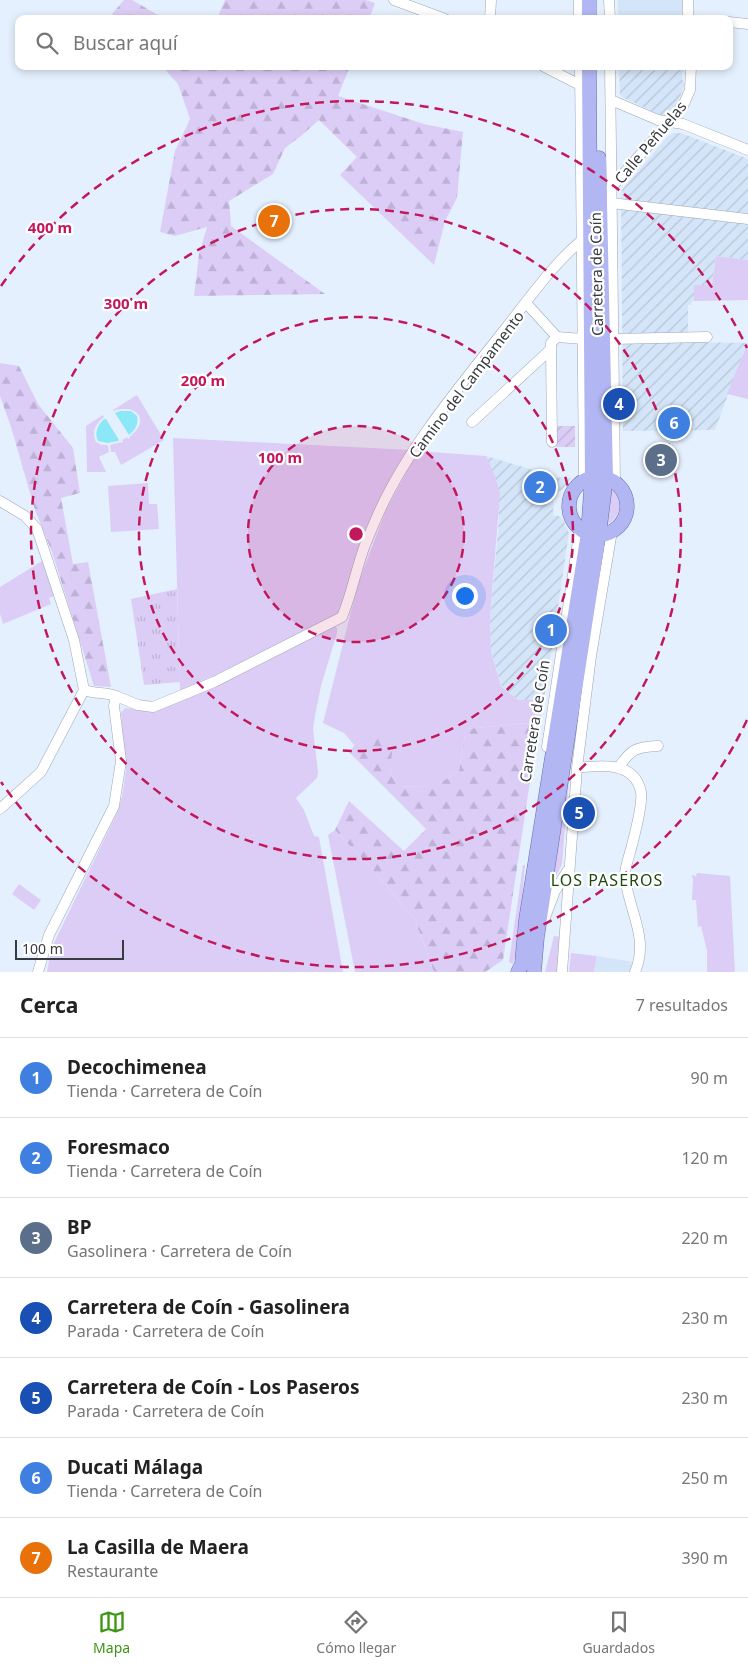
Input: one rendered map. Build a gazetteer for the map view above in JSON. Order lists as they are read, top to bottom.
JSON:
{
  "streets": {
    "main road": ["Carretera de Coín"],
    "street": ["Calle Peñuelas", "Camino del Campamento"]
  },
  "crossings": [
    ["Calle Peñuelas", "Carretera de Coín"],
    ["Carretera de Coín", "Camino del Campamento"]
  ],
  "districts": ["LOS PASEROS"],
  "scale_bar": "100 m",
  "page": {
    "search": "Buscar aquí",
    "pins": [
      "7",
      "4",
      "6",
      "3",
      "2",
      "1",
      "5"
    ],
    "scale": "100 m",
    "heading": ["Cerca", "7 resultados"],
    "list": [
      {
        "mark": "1",
        "name": "Decochimenea",
        "note": "Tienda · Carretera de Coín",
        "value": "90 m"
      },
      {
        "mark": "2",
        "name": "Foresmaco",
        "note": "Tienda · Carretera de Coín",
        "value": "120 m"
      },
      {
        "mark": "3",
        "name": "BP",
        "note": "Gasolinera · Carretera de Coín",
        "value": "220 m"
      },
      {
        "mark": "4",
        "name": "Carretera de Coín - Gasolinera",
        "note": "Parada · Carretera de Coín",
        "value": "230 m"
      },
      {
        "mark": "5",
        "name": "Carretera de Coín - Los Paseros",
        "note": "Parada · Carretera de Coín",
        "value": "230 m"
      },
      {
        "mark": "6",
        "name": "Ducati Málaga",
        "note": "Tienda · Carretera de Coín",
        "value": "250 m"
      },
      {
        "mark": "7",
        "name": "La Casilla de Maera",
        "note": "Restaurante",
        "value": "390 m"
      }
    ],
    "nav": ["Mapa", "Cómo llegar", "Guardados"]
  },
  "rings": [
    "400 m",
    "300 m",
    "200 m",
    "100 m"
  ]
}
